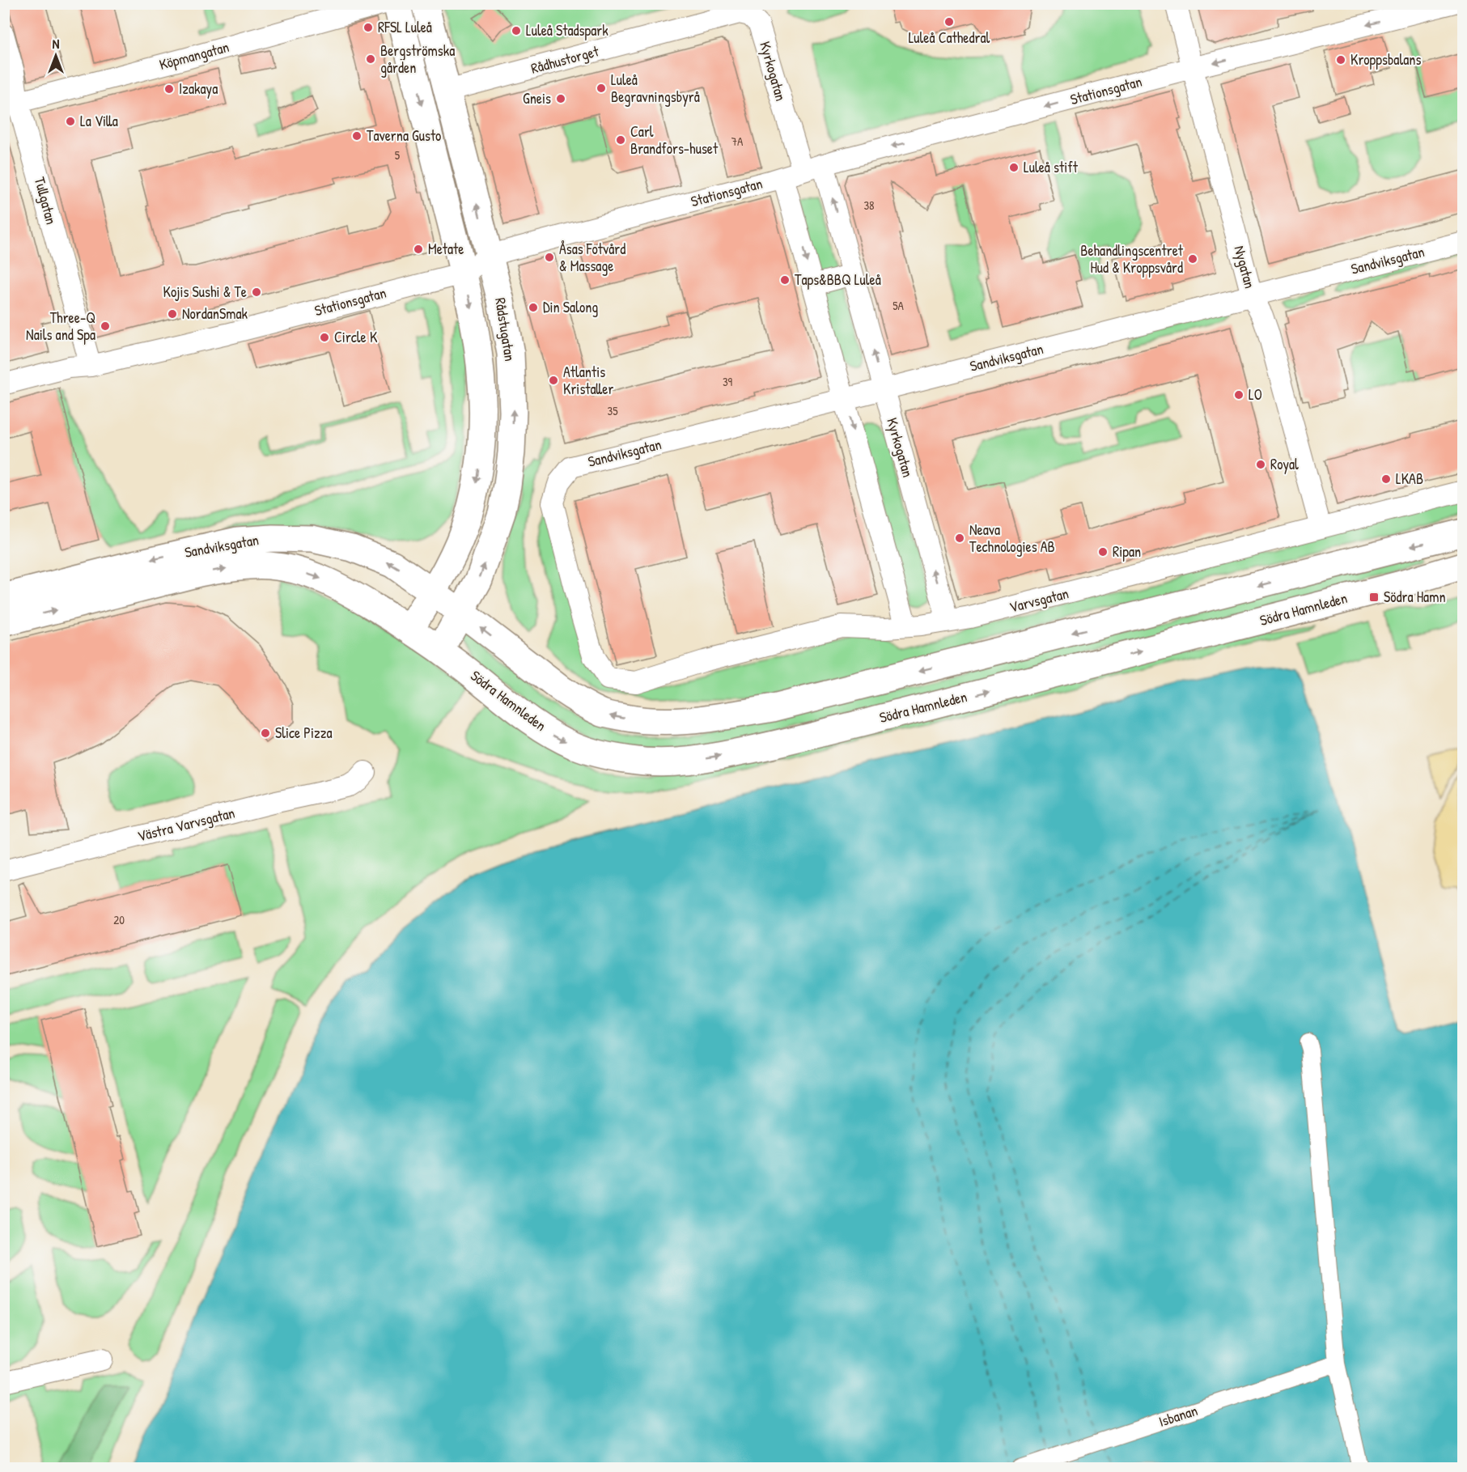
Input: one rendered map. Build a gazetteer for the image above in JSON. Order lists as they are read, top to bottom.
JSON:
{
  "streets": {
    "main road": ["Sandviksgatan", "Rådstugatan", "Södra Hamnleden"],
    "street": [
      "Köpmangatan",
      "Rådhustorget",
      "Kyrkogatan",
      "Stationsgatan",
      "Tullgatan",
      "Nygatan",
      "Varvsgatan",
      "Västra Varvsgatan",
      "Isbanan"
    ]
  },
  "crossings": [
    ["Köpmangatan", "Tullgatan"],
    ["Rådhustorget", "Kyrkogatan"],
    ["Rådhustorget", "Rådstugatan"],
    ["Kyrkogatan", "Stationsgatan"],
    ["Kyrkogatan", "Sandviksgatan"],
    ["Kyrkogatan", "Varvsgatan"],
    ["Stationsgatan", "Tullgatan"],
    ["Stationsgatan", "Nygatan"],
    ["Stationsgatan", "Rådstugatan"],
    ["Sandviksgatan", "Nygatan"],
    ["Sandviksgatan", "Rådstugatan"],
    ["Sandviksgatan", "Varvsgatan"],
    ["Sandviksgatan", "Södra Hamnleden"],
    ["Nygatan", "Varvsgatan"],
    ["Rådstugatan", "Södra Hamnleden"]
  ],
  "one_way": ["Stationsgatan"],
  "places": {
    "other": [
      "Luleå Cathedral",
      "RFSL Luleå",
      "Luleå Stadspark",
      "Bergströmska gården",
      "Kroppsbalans",
      "Luleå Begravningsbyrå",
      "Izakaya",
      "Gneis",
      "La Villa",
      "Taverna Gusto",
      "Carl Brandfors-huset",
      "Luleå stift",
      "Metate",
      "Åsas Fotvård & Massage",
      "Behandlingscentret Hud & Kroppsvård",
      "Taps&BBQ Luleå",
      "Kojis Sushi & Te",
      "Din Salong",
      "NordanSmak",
      "Three-Q Nails and Spa",
      "Circle K",
      "Atlantis Kristaller",
      "LO",
      "Royal",
      "LKAB",
      "Neava Technologies AB",
      "Ripan",
      "Slice Pizza"
    ],
    "transit": ["Södra Hamn"]
  },
  "house_numbers": [
    "7A",
    "5",
    "38",
    "5A",
    "39",
    "35",
    "20"
  ],
  "north": "top"
}
